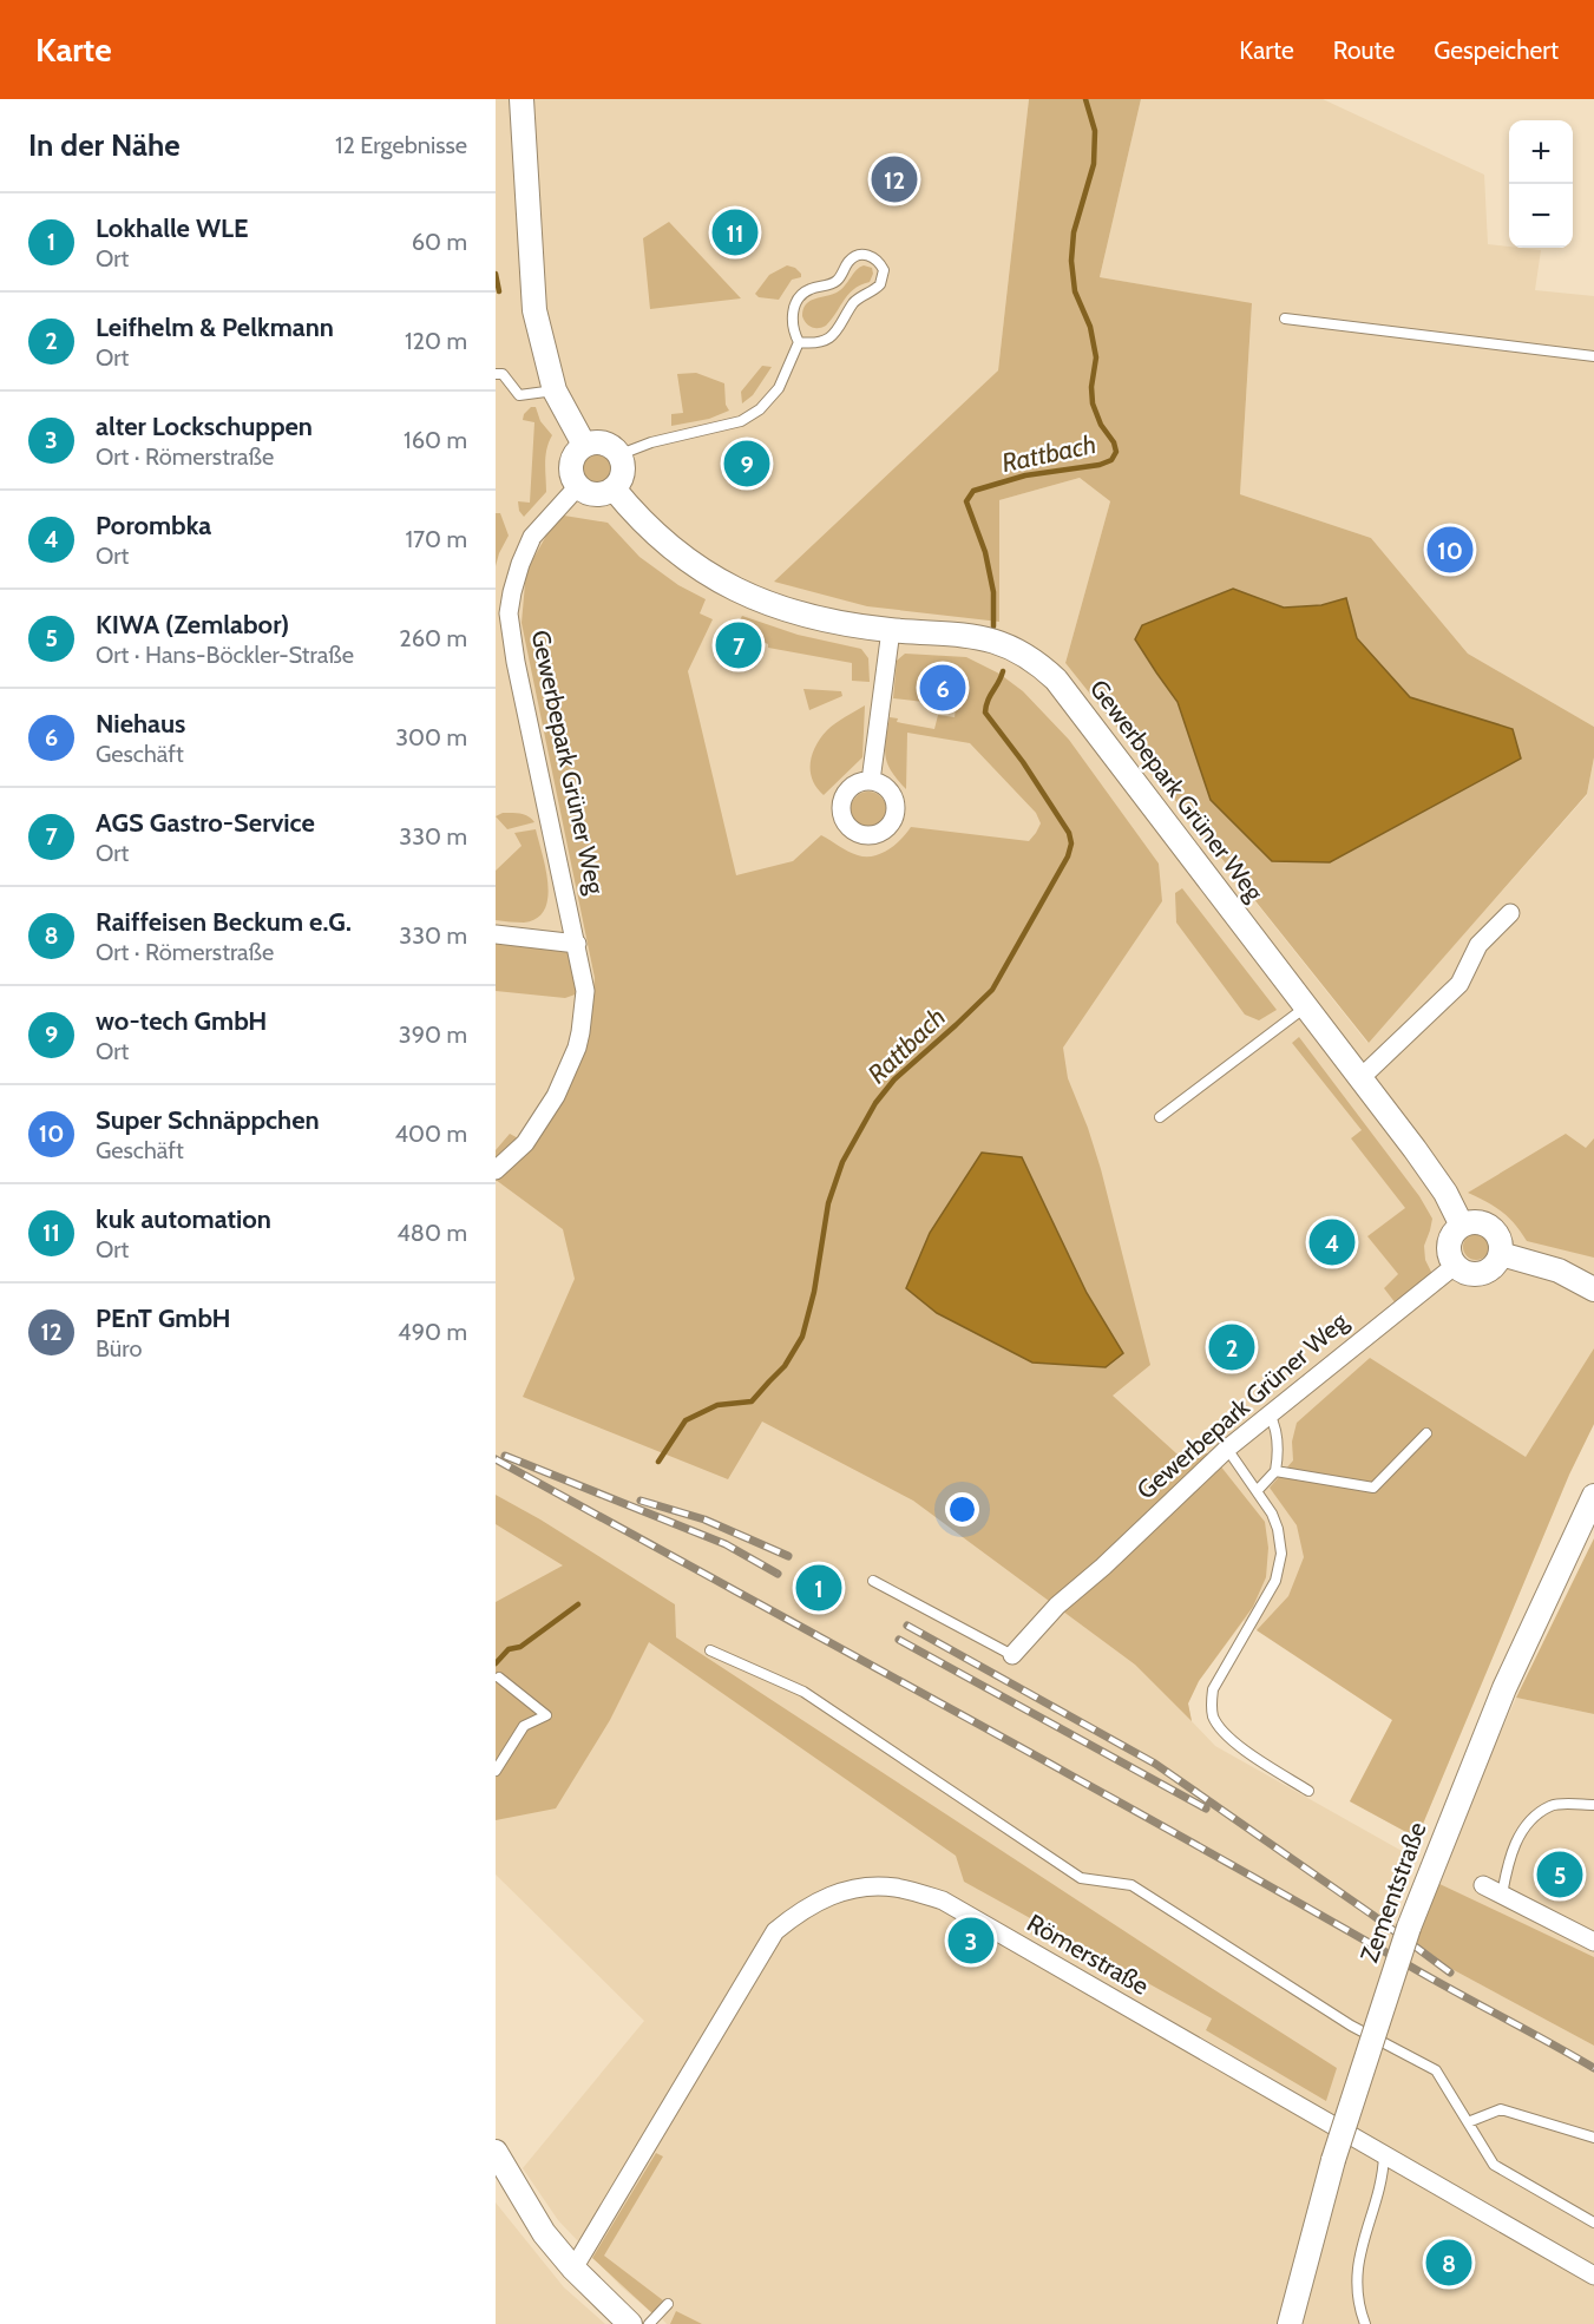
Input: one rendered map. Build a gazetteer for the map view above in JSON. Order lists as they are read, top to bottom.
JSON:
{
  "streets": {
    "street": ["Gewerbepark Grüner Weg", "Zementstraße", "Römerstraße"]
  },
  "water": ["Rattbach"],
  "page": {
    "header": "Karte",
    "nav": ["Karte", "Route", "Gespeichert"],
    "heading": ["In der Nähe", "12 Ergebnisse"],
    "map_buttons": ["+", "−"],
    "pins": [
      "12",
      "11",
      "9",
      "10",
      "7",
      "6",
      "4",
      "2",
      "1",
      "5",
      "3",
      "8"
    ],
    "list": [
      {
        "mark": "1",
        "name": "Lokhalle WLE",
        "note": "Ort",
        "value": "60 m"
      },
      {
        "mark": "2",
        "name": "Leifhelm & Pelkmann",
        "note": "Ort",
        "value": "120 m"
      },
      {
        "mark": "3",
        "name": "alter Lockschuppen",
        "note": "Ort · Römerstraße",
        "value": "160 m"
      },
      {
        "mark": "4",
        "name": "Porombka",
        "note": "Ort",
        "value": "170 m"
      },
      {
        "mark": "5",
        "name": "KIWA (Zemlabor)",
        "note": "Ort · Hans-Böckler-Straße",
        "value": "260 m"
      },
      {
        "mark": "6",
        "name": "Niehaus",
        "note": "Geschäft",
        "value": "300 m"
      },
      {
        "mark": "7",
        "name": "AGS Gastro-Service",
        "note": "Ort",
        "value": "330 m"
      },
      {
        "mark": "8",
        "name": "Raiffeisen Beckum e.G.",
        "note": "Ort · Römerstraße",
        "value": "330 m"
      },
      {
        "mark": "9",
        "name": "wo-tech GmbH",
        "note": "Ort",
        "value": "390 m"
      },
      {
        "mark": "10",
        "name": "Super Schnäppchen",
        "note": "Geschäft",
        "value": "400 m"
      },
      {
        "mark": "11",
        "name": "kuk automation",
        "note": "Ort",
        "value": "480 m"
      },
      {
        "mark": "12",
        "name": "PEnT GmbH",
        "note": "Büro",
        "value": "490 m"
      }
    ]
  }
}
